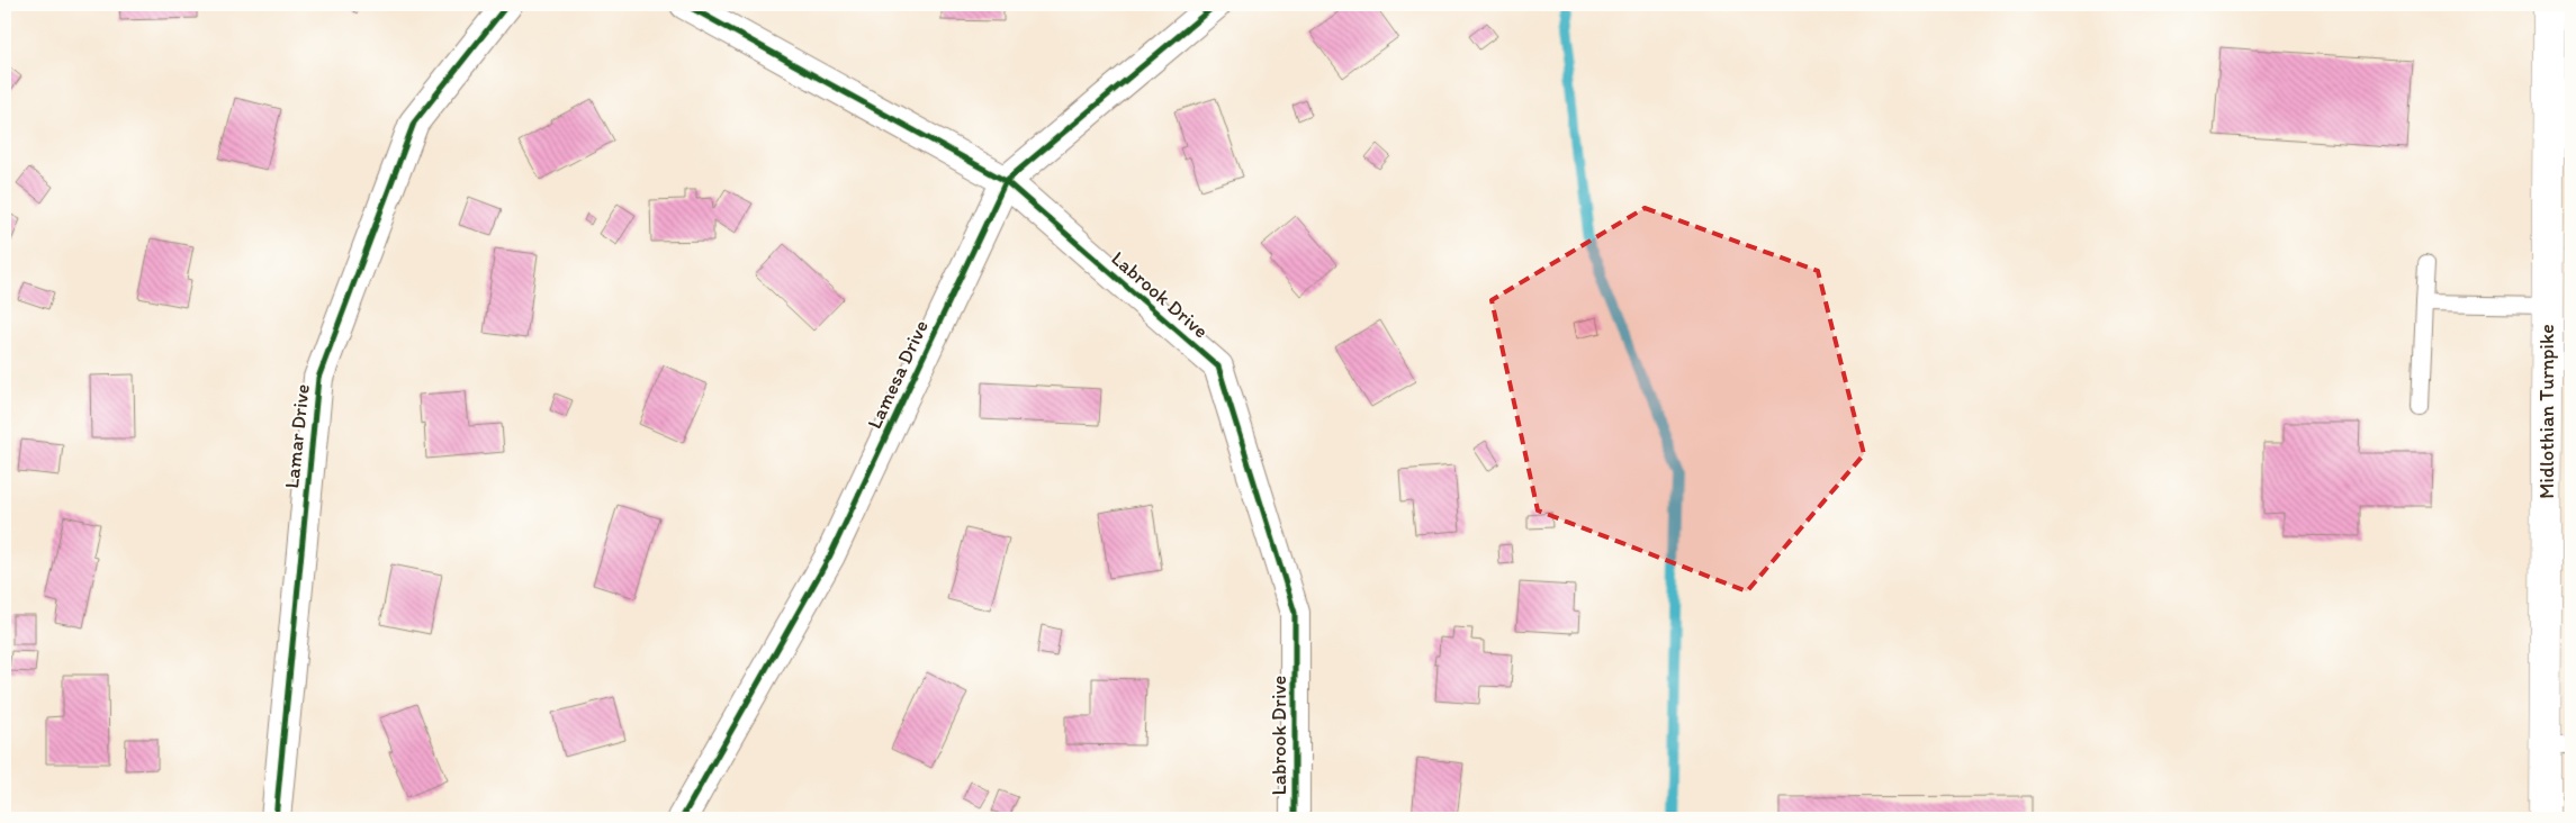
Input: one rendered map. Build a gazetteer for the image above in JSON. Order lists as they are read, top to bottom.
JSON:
{
  "streets": {
    "main road": ["Midlothian Turnpike"],
    "street": ["Labrook Drive", "Lamesa Drive", "Lamar Drive"]
  },
  "crossings": [
    ["Labrook Drive", "Lamesa Drive"]
  ]
}
